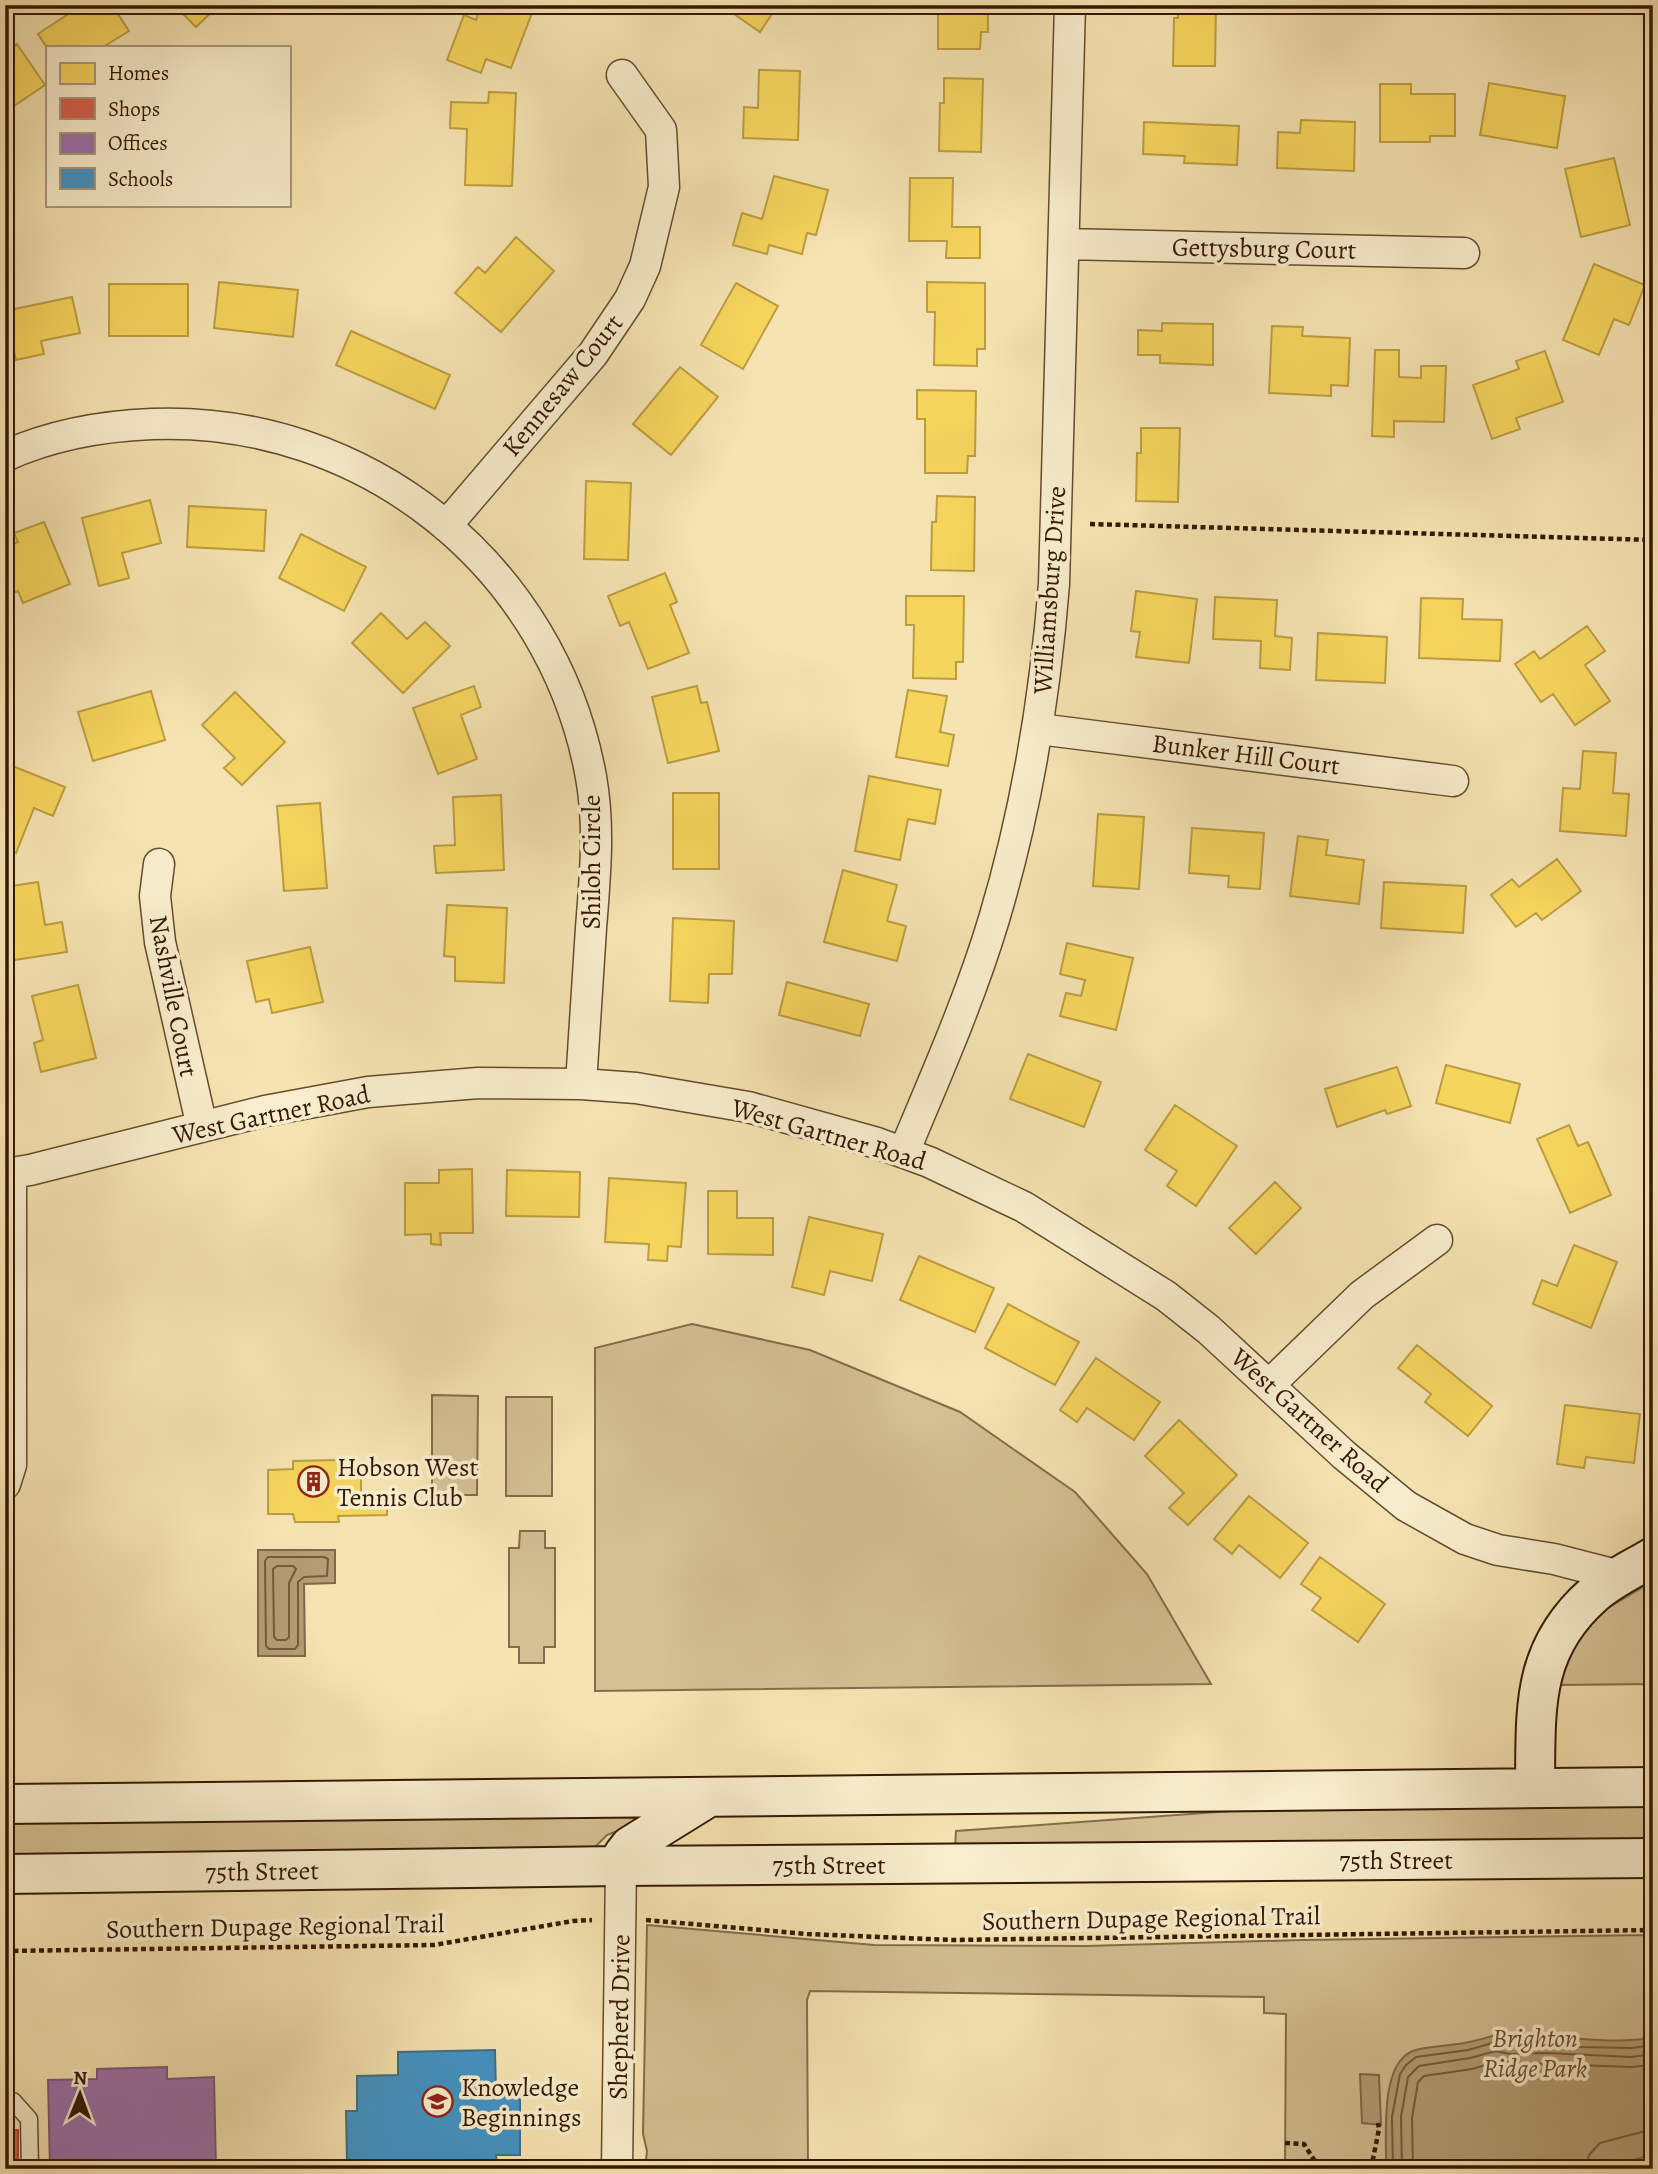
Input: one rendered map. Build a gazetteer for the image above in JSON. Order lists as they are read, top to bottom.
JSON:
{
  "streets": {
    "main road": ["75th Street"],
    "street": [
      "Gettysburg Court",
      "Kennesaw Court",
      "Williamsburg Drive",
      "Bunker Hill Court",
      "Shiloh Circle",
      "Nashville Court",
      "West Gartner Road",
      "Shepherd Drive"
    ],
    "path": ["Southern Dupage Regional Trail"]
  },
  "crossings": [
    ["Gettysburg Court", "Williamsburg Drive"],
    ["Kennesaw Court", "Shiloh Circle"],
    ["Williamsburg Drive", "Bunker Hill Court"],
    ["Williamsburg Drive", "West Gartner Road"],
    ["Shiloh Circle", "West Gartner Road"],
    ["Nashville Court", "West Gartner Road"],
    ["75th Street", "Shepherd Drive"]
  ],
  "parks": ["Brighton Ridge Park"],
  "places": {
    "building": ["Hobson West Tennis Club"],
    "school or university": ["Knowledge Beginnings"]
  },
  "legend": [
    "Homes",
    "Shops",
    "Offices",
    "Schools"
  ],
  "north": "top"
}
